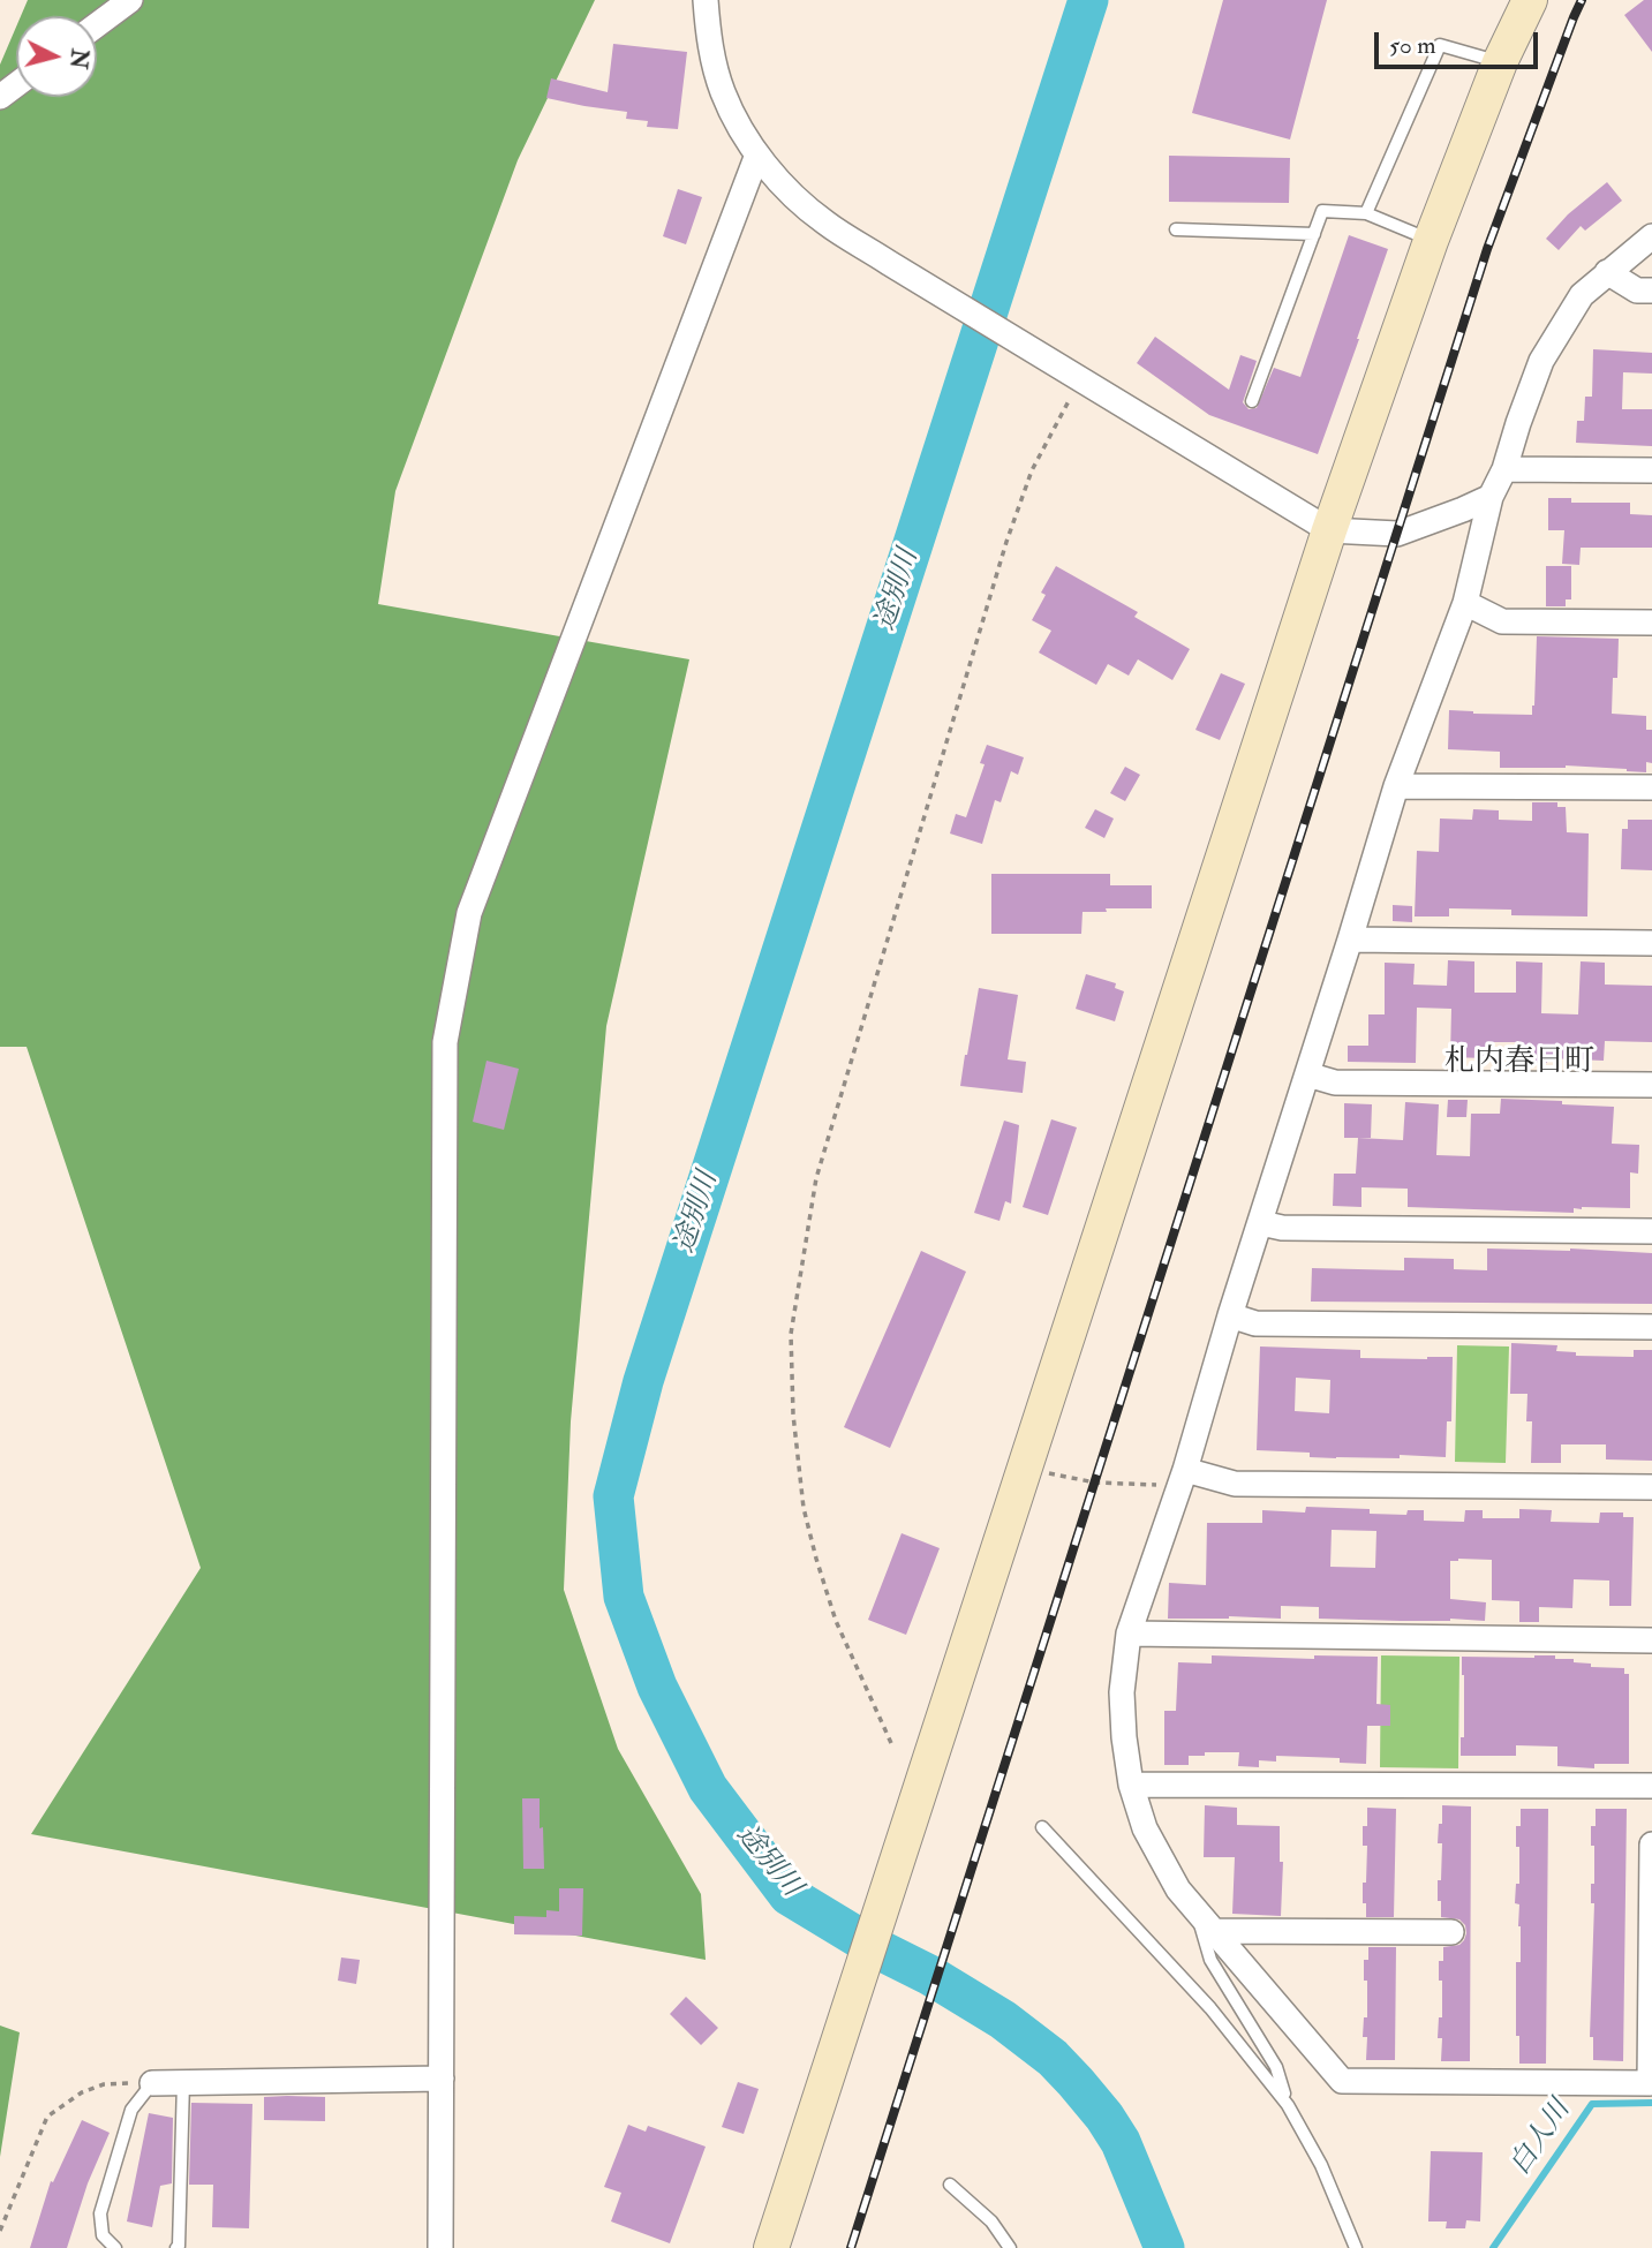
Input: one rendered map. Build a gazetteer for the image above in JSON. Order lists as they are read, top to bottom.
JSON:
{
  "districts": ["札内春日町"],
  "water": ["途別川", "白人川"],
  "scale_bar": "50 m",
  "north": "right"
}
